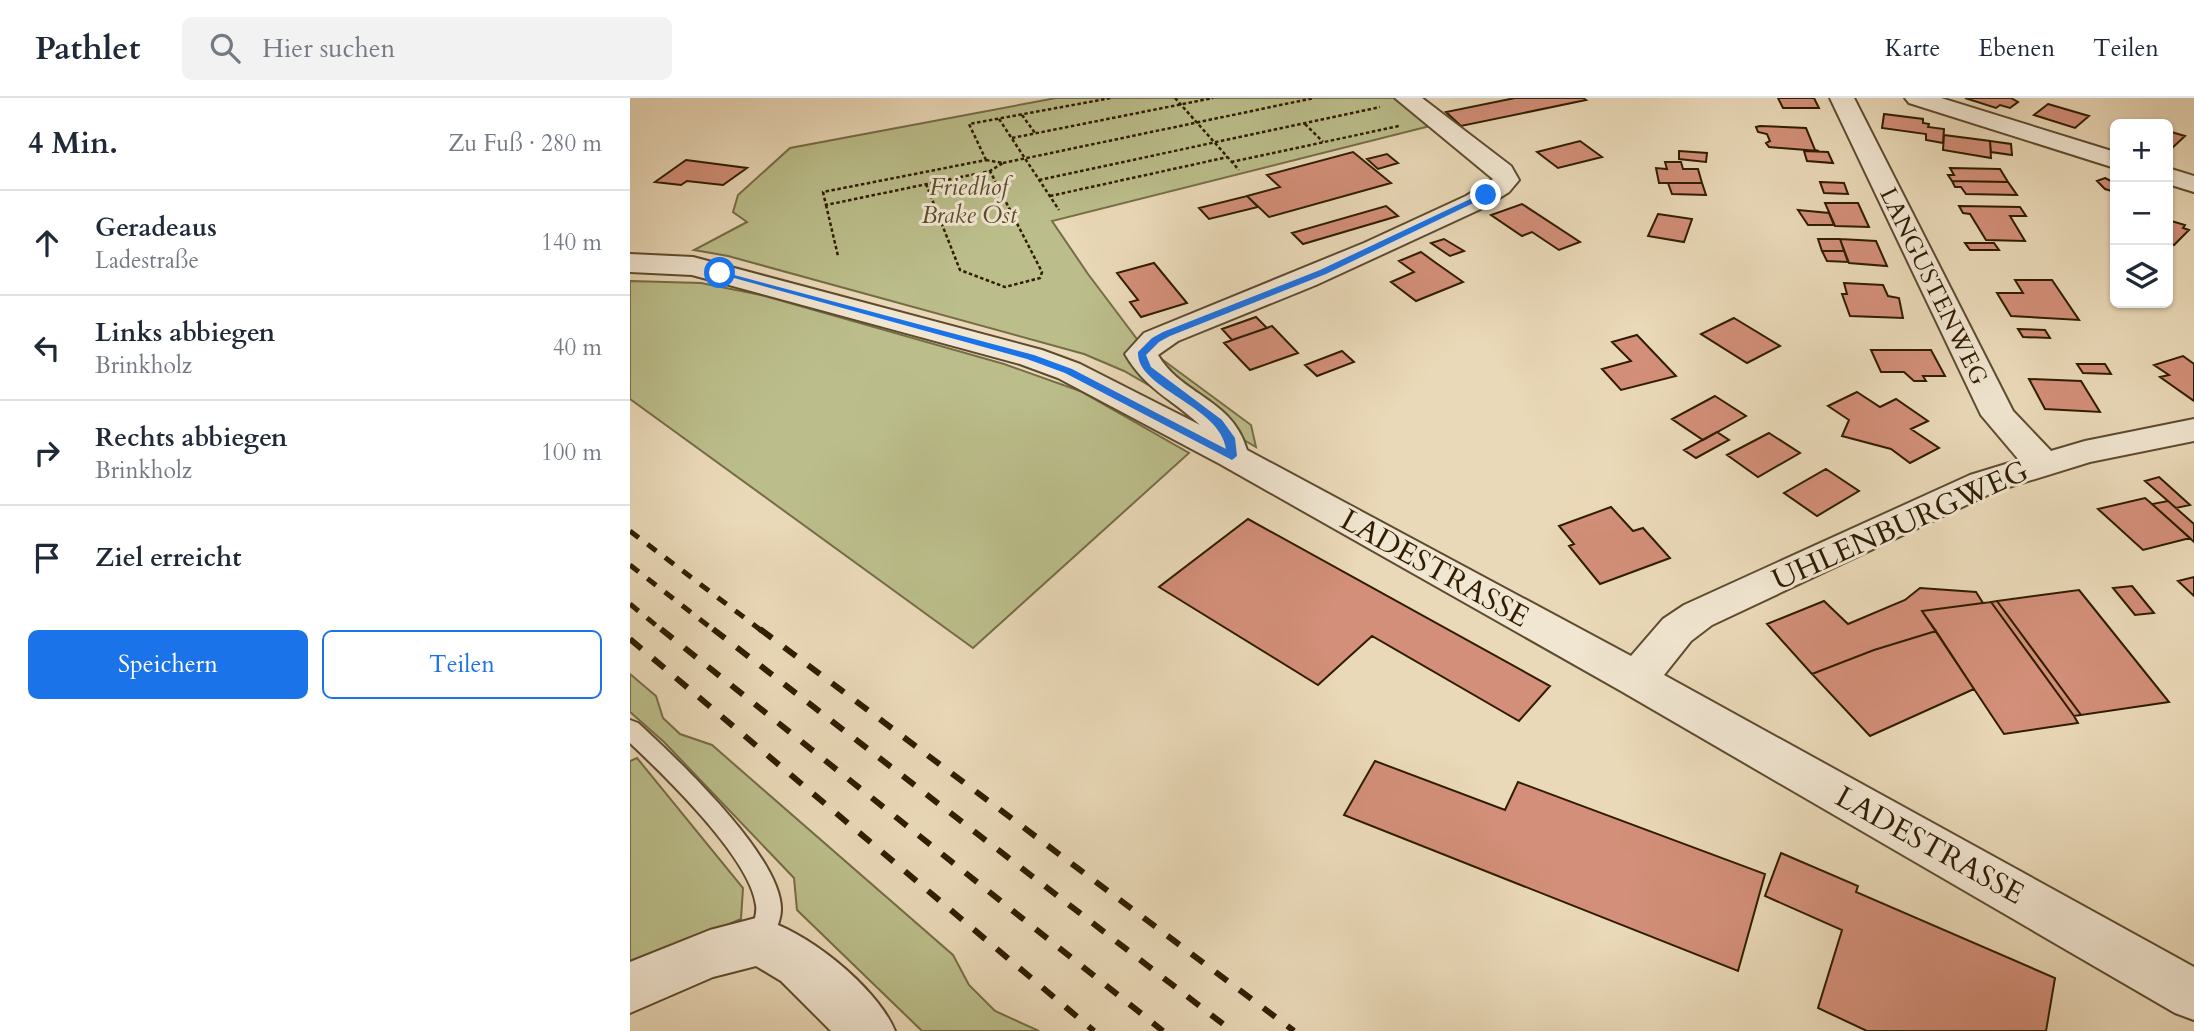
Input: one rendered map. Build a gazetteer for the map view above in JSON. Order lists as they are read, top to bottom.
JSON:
{
  "streets": {
    "street": ["LANGUSTENWEG", "UHLENBURGWEG", "LADESTRASSE"]
  },
  "crossings": [
    ["LANGUSTENWEG", "UHLENBURGWEG"],
    ["UHLENBURGWEG", "LADESTRASSE"]
  ],
  "parks": ["Friedhof Brake Ost"],
  "page": {
    "header": "Pathlet",
    "search": "Hier suchen",
    "nav": ["Karte", "Ebenen", "Teilen"],
    "heading": ["4 Min.", "Zu Fuß · 280 m"],
    "map_buttons": ["+", "−"],
    "list": [
      ["Geradeaus", "Ladestraße", "140 m"],
      ["Links abbiegen", "Brinkholz", "40 m"],
      ["Rechts abbiegen", "Brinkholz", "100 m"],
      "Ziel erreicht"
    ],
    "buttons": ["Speichern", "Teilen"]
  }
}
